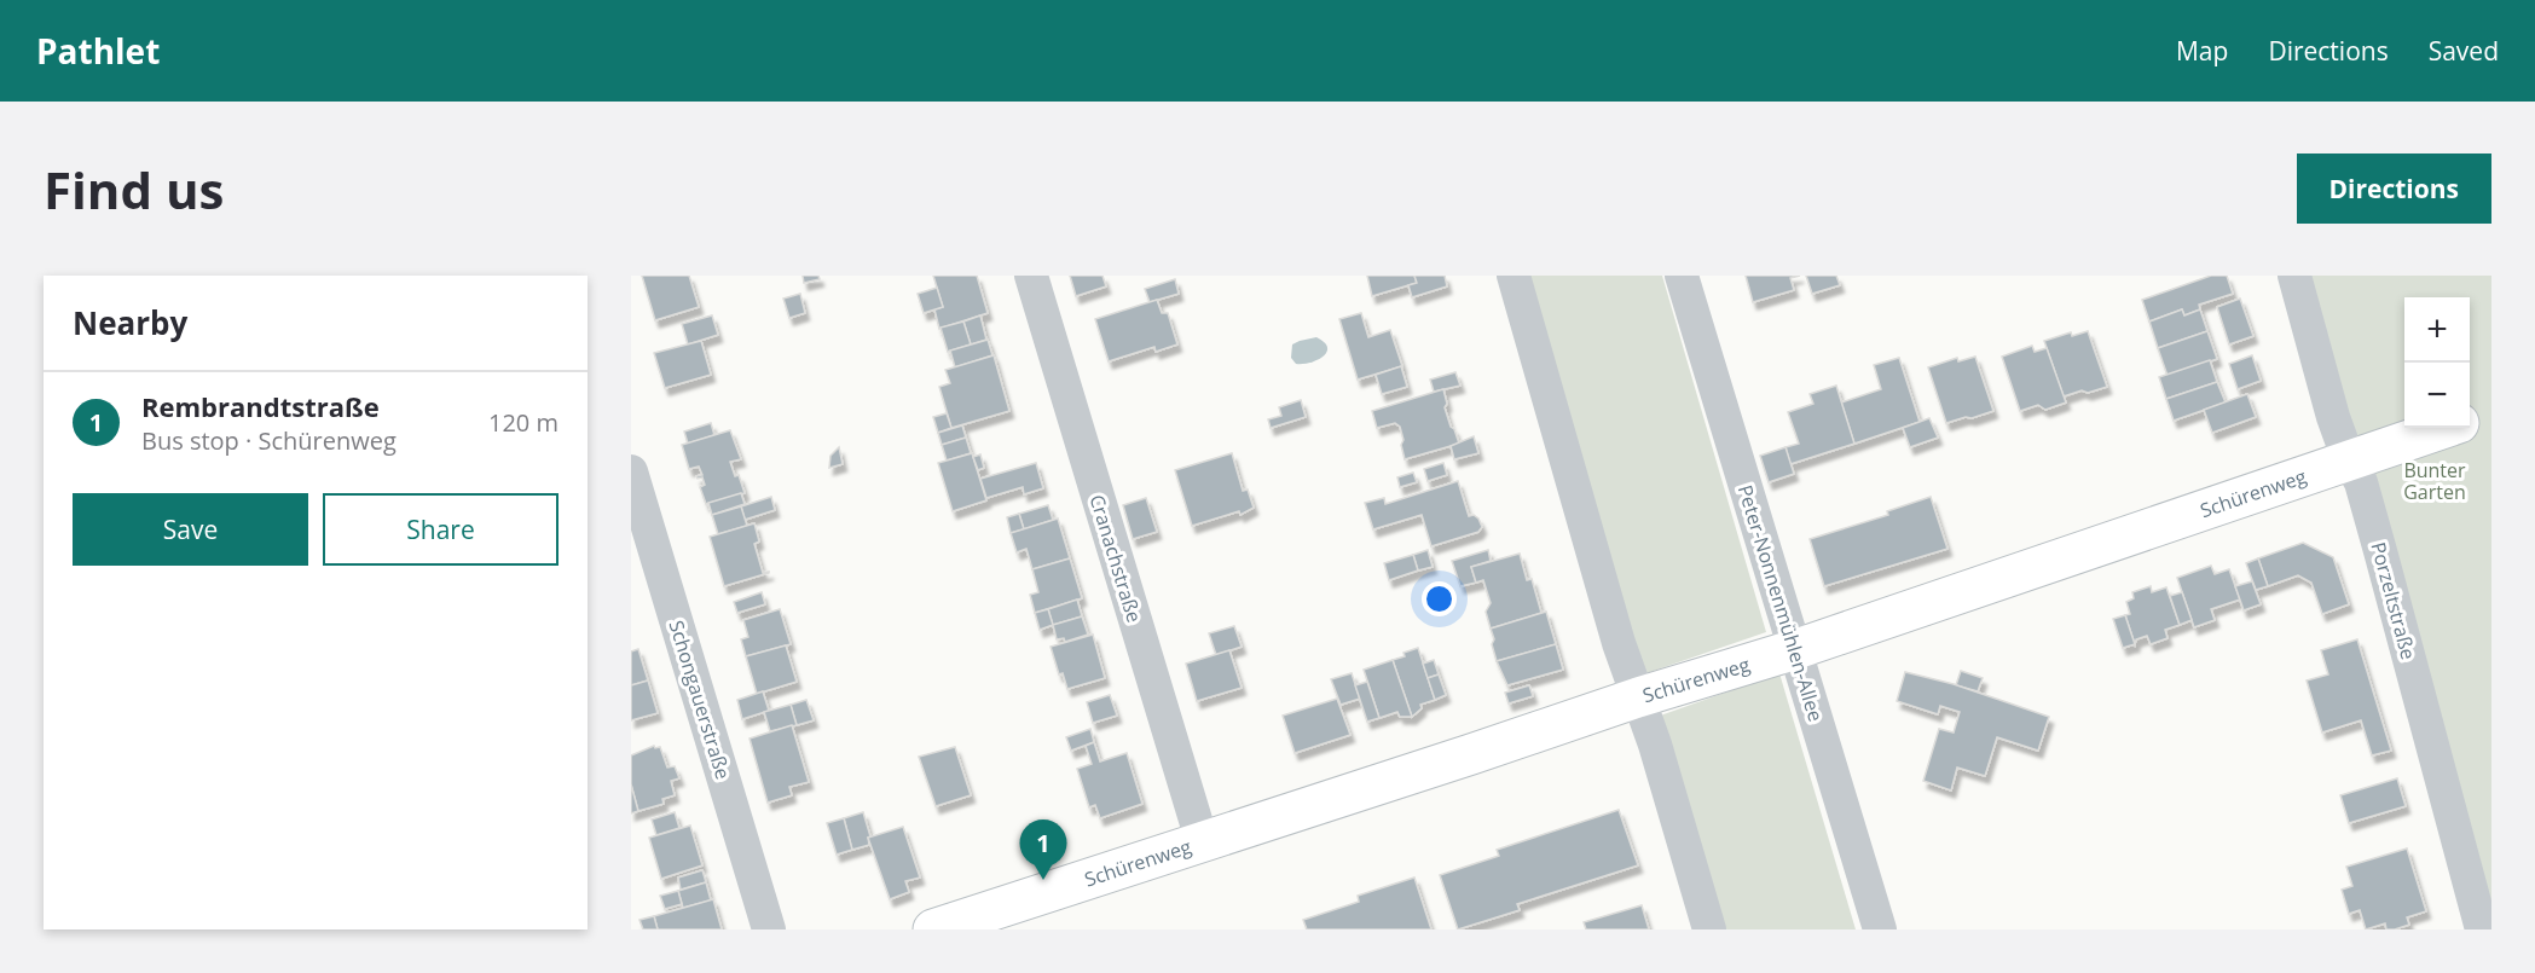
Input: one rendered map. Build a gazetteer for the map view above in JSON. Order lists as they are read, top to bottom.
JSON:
{
  "streets": {
    "main road": ["Schürenweg"],
    "street": [
      "Cranachstraße",
      "Porzeltstraße",
      "Peter-Nonnenmühlen-Allee",
      "Schongauerstraße"
    ]
  },
  "crossings": [
    ["Schürenweg", "Cranachstraße"],
    ["Schürenweg", "Porzeltstraße"],
    ["Schürenweg", "Peter-Nonnenmühlen-Allee"]
  ],
  "parks": ["Bunter Garten"],
  "page": {
    "header": "Pathlet",
    "nav": ["Map", "Directions", "Saved"],
    "buttons": [
      "Directions",
      ["Save", "Share"]
    ],
    "title": "Find us",
    "heading": "Nearby",
    "map_buttons": ["+", "−"],
    "list": [
      {
        "mark": "1",
        "name": "Rembrandtstraße",
        "note": "Bus stop · Schürenweg",
        "value": "120 m"
      }
    ],
    "pins": "1"
  }
}
